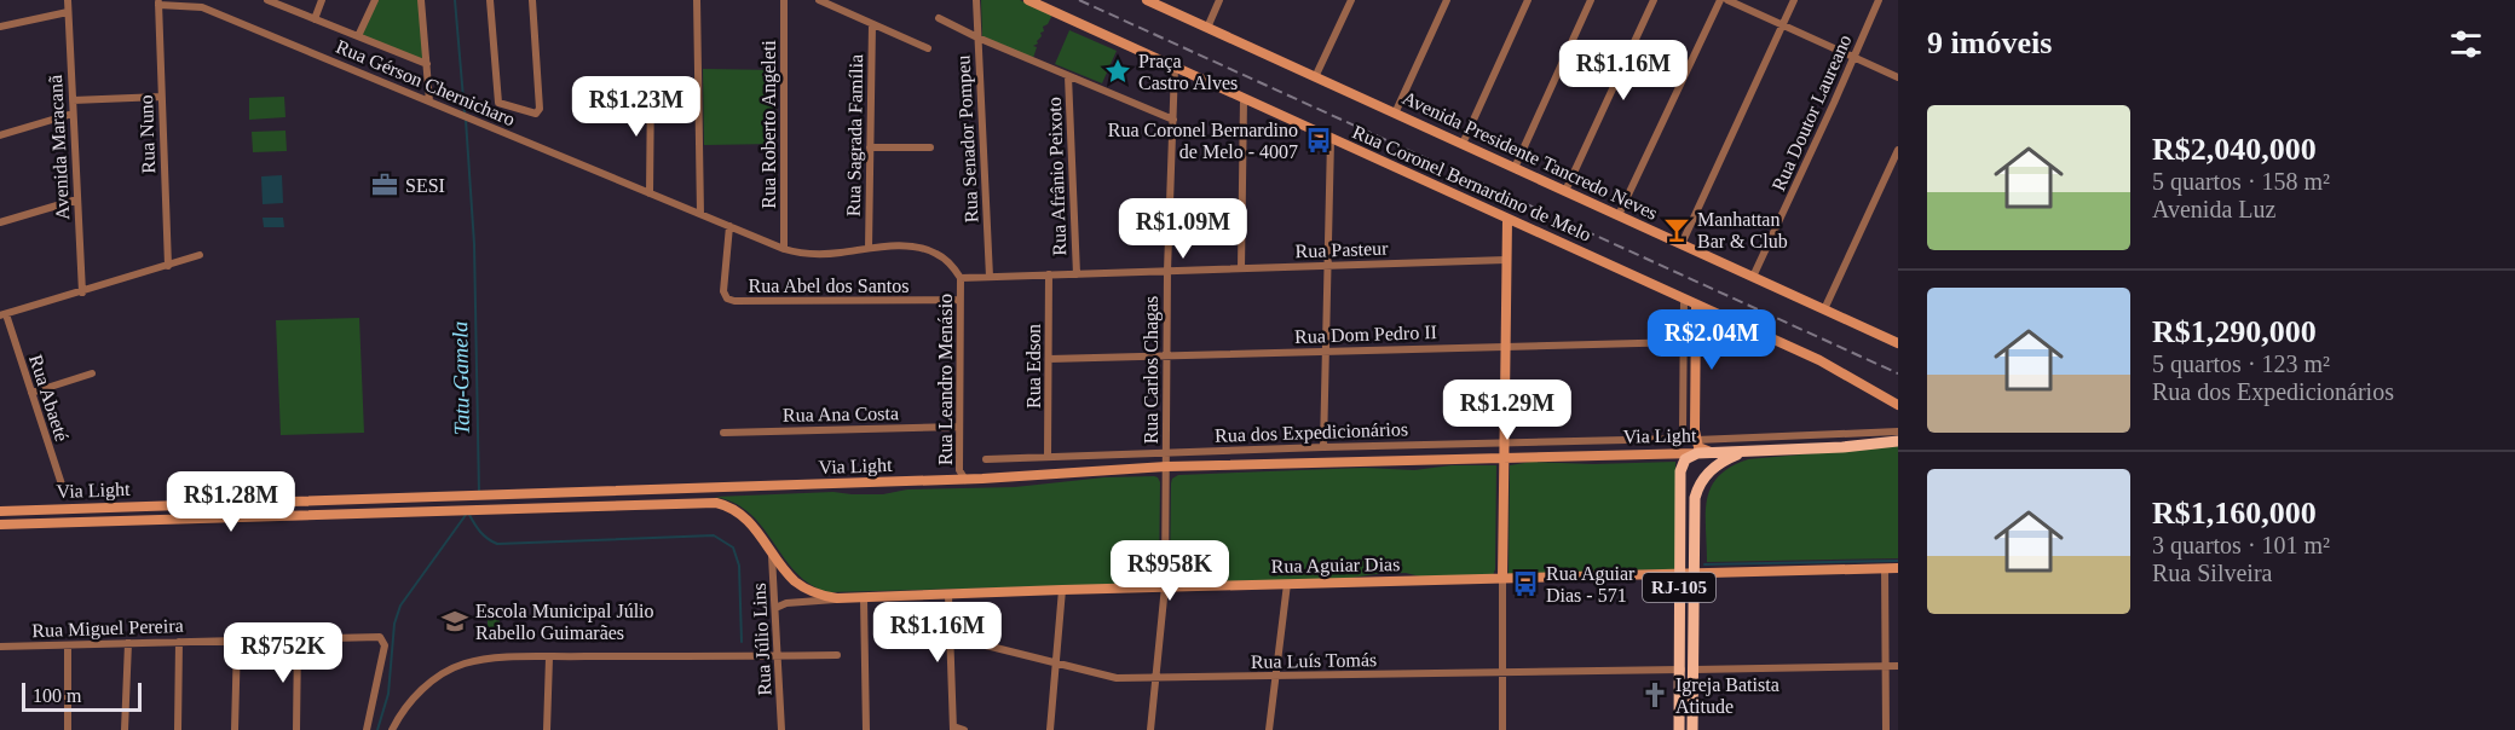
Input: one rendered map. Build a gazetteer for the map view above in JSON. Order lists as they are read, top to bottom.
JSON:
{
  "streets": {
    "main road": ["Via Light", "RJ-105"],
    "street": [
      "Rua Gérson Chernicharo",
      "Rua Doutor Laureano",
      "Rua Roberto Angeleti",
      "Rua Nuno",
      "Rua Sagrada Família",
      "Rua Senador Pompeu",
      "Avenida Maracanã",
      "Avenida Presidente Tancredo Neves",
      "Rua Afrânio Peixoto",
      "Rua Coronel Bernardino de Melo",
      "Rua Pasteur",
      "Rua Abel dos Santos",
      "Rua Dom Pedro II",
      "Rua Edson",
      "Rua Carlos Chagas",
      "Rua Leandro Menásio",
      "Rua Abaeté",
      "Rua Ana Costa",
      "Rua dos Expedicionários",
      "Rua Aguiar Dias",
      "Rua Miguel Pereira",
      "Rua Júlio Lins",
      "Rua Luís Tomás"
    ]
  },
  "crossings": [
    ["Rua Gérson Chernicharo", "Rua Roberto Angeleti"],
    ["Rua Gérson Chernicharo", "Rua Nuno"],
    ["Rua Gérson Chernicharo", "Rua Sagrada Família"],
    ["Rua Gérson Chernicharo", "Rua Pasteur"],
    ["Rua Gérson Chernicharo", "Rua Abel dos Santos"],
    ["Rua Gérson Chernicharo", "Rua Leandro Menásio"],
    ["Rua Doutor Laureano", "Avenida Presidente Tancredo Neves"],
    ["Rua Senador Pompeu", "Rua Pasteur"],
    ["Rua Afrânio Peixoto", "Rua Pasteur"],
    ["Rua Coronel Bernardino de Melo", "Rua Carlos Chagas"],
    ["Rua Pasteur", "Rua Edson"],
    ["Rua Pasteur", "Rua Carlos Chagas"],
    ["Rua Pasteur", "Rua Leandro Menásio"],
    ["Rua Abel dos Santos", "Rua Leandro Menásio"],
    ["Rua Dom Pedro II", "Rua Edson"],
    ["Rua Dom Pedro II", "Rua Carlos Chagas"],
    ["Rua Dom Pedro II", "Rua dos Expedicionários"],
    ["Rua Edson", "Rua dos Expedicionários"],
    ["Rua Carlos Chagas", "Rua dos Expedicionários"],
    ["Rua Carlos Chagas", "Via Light"],
    ["Rua Carlos Chagas", "Rua Aguiar Dias"],
    ["Rua Carlos Chagas", "Rua Luís Tomás"],
    ["Rua Leandro Menásio", "Rua Ana Costa"],
    ["Rua Leandro Menásio", "Via Light"],
    ["Via Light", "Rua Aguiar Dias"],
    ["Via Light", "RJ-105"],
    ["Via Light", "Rua Júlio Lins"],
    ["Rua Aguiar Dias", "RJ-105"],
    ["Rua Aguiar Dias", "Rua Júlio Lins"],
    ["RJ-105", "Rua Luís Tomás"]
  ],
  "water": ["Tatu-Gamela"],
  "places": {
    "place": ["Praça Castro Alves"],
    "bus stop": ["Rua Coronel Bernardino de Melo - 4007", "Rua Aguiar Dias - 571"],
    "office": ["SESI"],
    "bar": ["Manhattan Bar & Club"],
    "school or university": ["Escola Municipal Júlio Rabello Guimarães"],
    "church": ["Igreja Batista Atitude"]
  },
  "scale_bar": "100 m",
  "page": {
    "heading": "9 imóveis",
    "price": [
      "R$1.16M",
      "R$1.23M",
      "R$1.09M",
      "R$2.04M",
      "R$1.29M",
      "R$1.28M",
      "R$958K",
      "R$1.16M",
      "R$752K"
    ],
    "list": [
      {
        "name": "R$2,040,000",
        "note": "5 quartos · 158 m² · Avenida Luz"
      },
      {
        "name": "R$1,290,000",
        "note": "5 quartos · 123 m² · Rua dos Expedicionários"
      },
      {
        "name": "R$1,160,000",
        "note": "3 quartos · 101 m² · Rua Silveira"
      }
    ],
    "scale": "100 m"
  }
}
